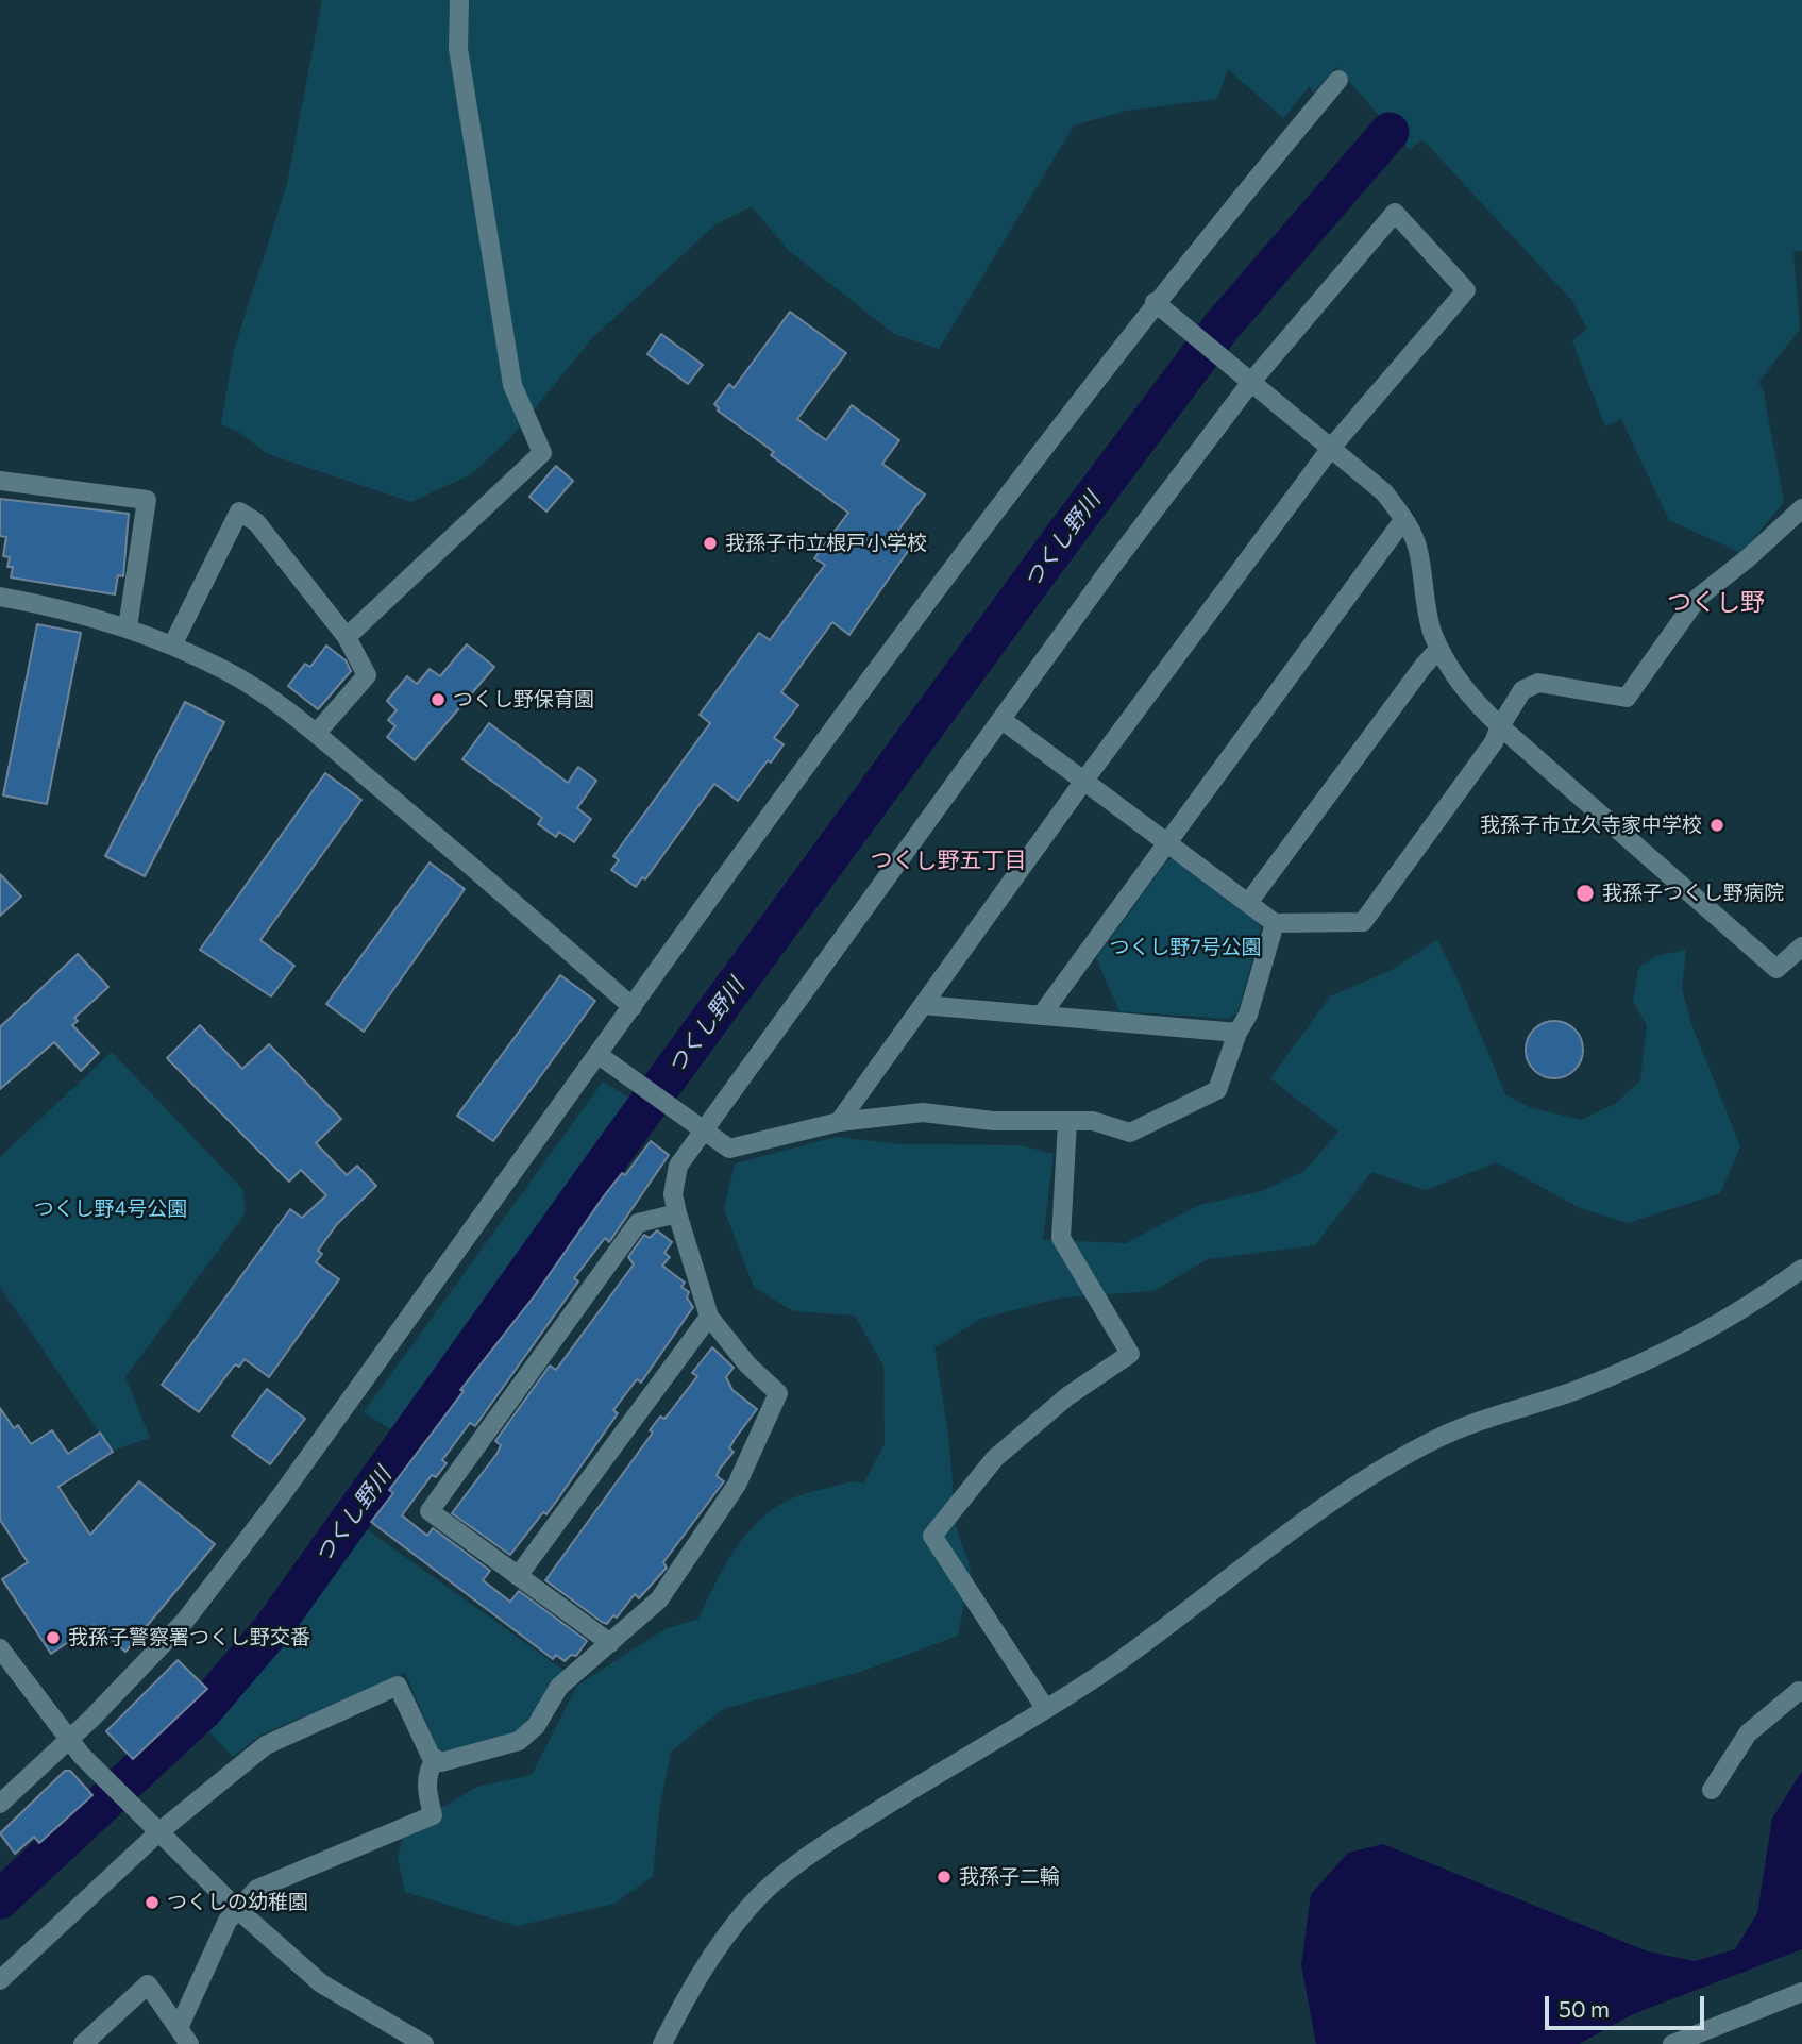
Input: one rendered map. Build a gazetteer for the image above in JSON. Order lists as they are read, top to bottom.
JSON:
{
  "districts": ["つくし野", "つくし野五丁目"],
  "water": ["つくし野川"],
  "parks": ["つくし野7号公園", "つくし野4号公園"],
  "places": [
    "我孫子市立根戸小学校",
    "つくし野保育園",
    "我孫子市立久寺家中学校",
    "我孫子つくし野病院",
    "我孫子警察署つくし野交番",
    "我孫子二輪",
    "つくしの幼稚園"
  ],
  "scale_bar": "50 m"
}
